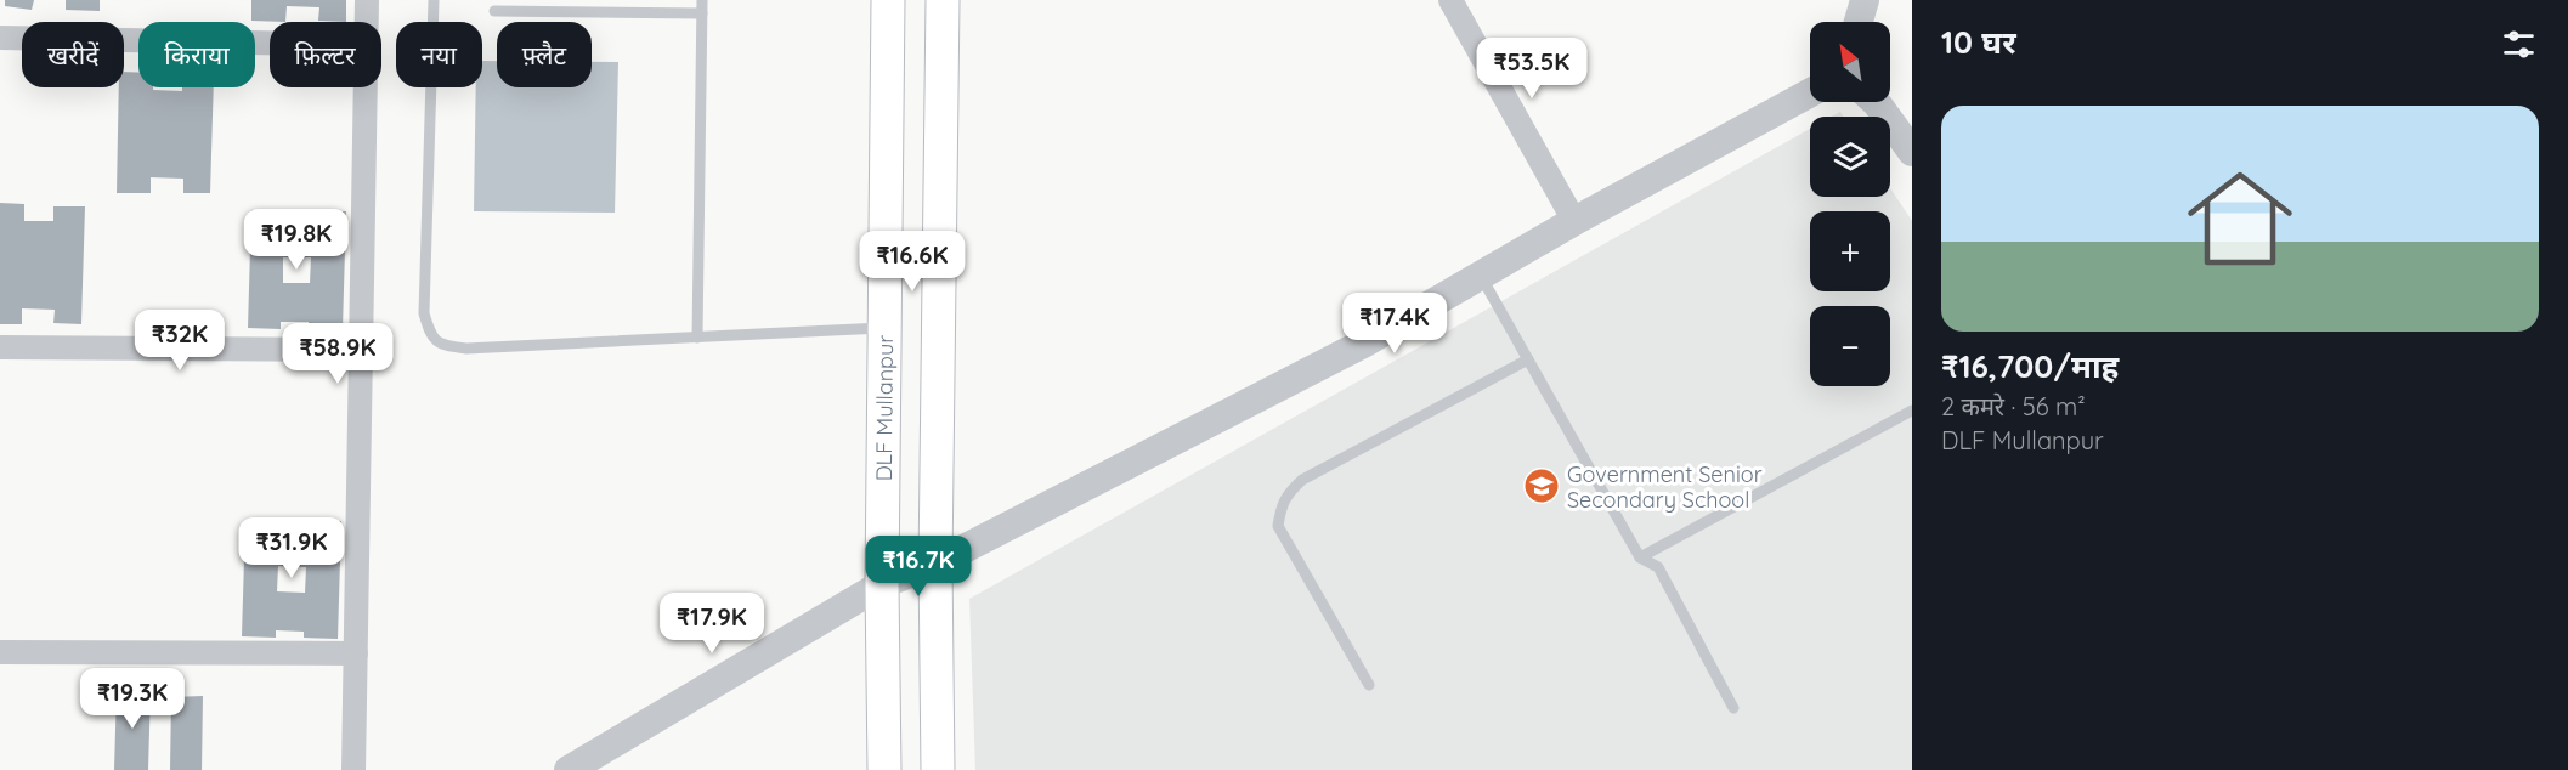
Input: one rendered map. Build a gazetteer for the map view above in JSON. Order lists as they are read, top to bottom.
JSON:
{
  "streets": {
    "main road": ["DLF Mullanpur"]
  },
  "places": {
    "school or university": ["Government Senior Secondary School"]
  },
  "north": "top left",
  "page": {
    "heading": "10 घर",
    "map_buttons": ["+", "−"],
    "chip": [
      "खरीदें",
      "किराया",
      "फ़िल्टर",
      "नया",
      "फ़्लैट"
    ],
    "price": [
      "₹53.5K",
      "₹19.8K",
      "₹16.6K",
      "₹17.4K",
      "₹32K",
      "₹58.9K",
      "₹31.9K",
      "₹16.7K",
      "₹17.9K",
      "₹19.3K"
    ],
    "list": [
      {
        "name": "₹16,700/माह",
        "note": "2 कमरे · 56 m² · DLF Mullanpur"
      }
    ]
  }
}
